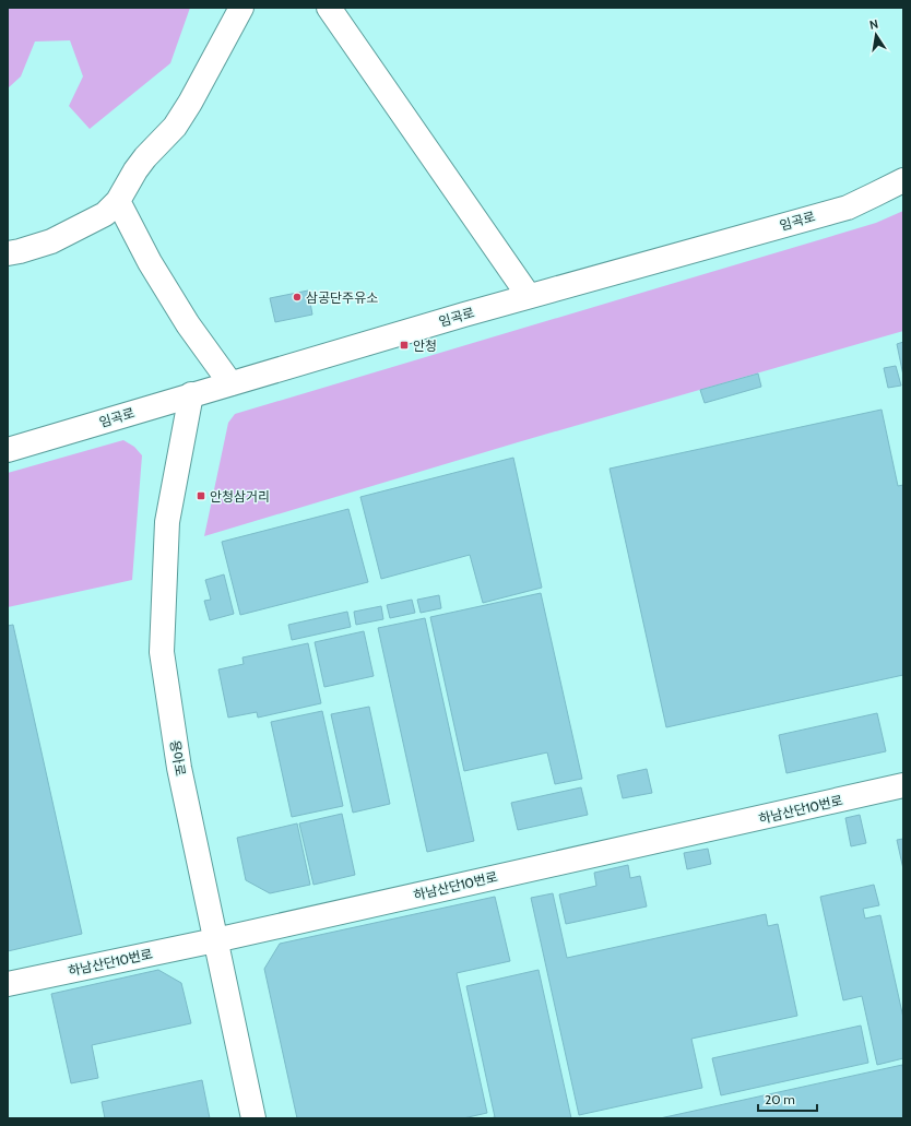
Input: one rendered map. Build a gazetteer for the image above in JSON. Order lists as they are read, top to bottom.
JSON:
{
  "streets": {
    "street": ["임곡로", "용아로", "하남산단10번로"]
  },
  "crossings": [
    ["임곡로", "용아로"],
    ["용아로", "하남산단10번로"]
  ],
  "places": {
    "other": ["삼공단주유소"],
    "transit": ["안청", "안청삼거리"]
  },
  "scale_bar": "20 m",
  "north": "top"
}
